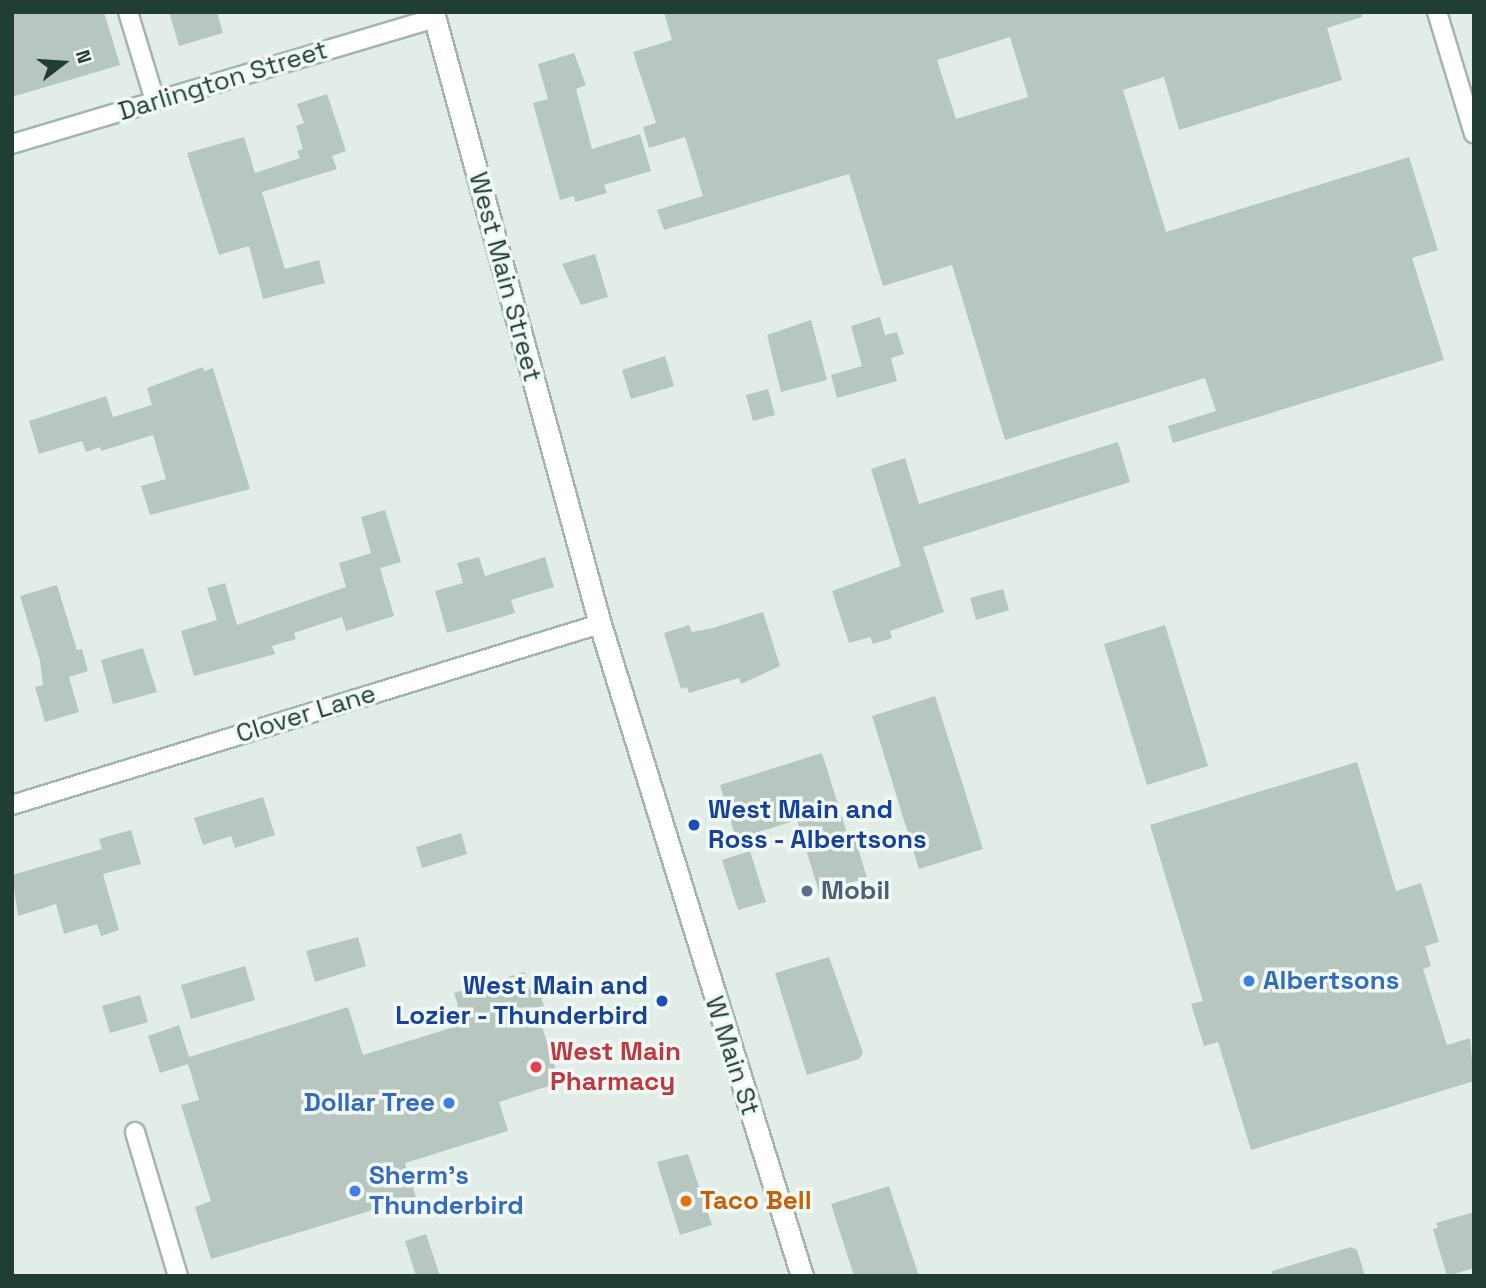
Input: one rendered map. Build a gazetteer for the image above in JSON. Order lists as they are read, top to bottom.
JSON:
{
  "streets": {
    "main road": ["West Main Street", "W Main St"],
    "street": ["Darlington Street", "Clover Lane"]
  },
  "crossings": [
    ["Darlington Street", "West Main Street"],
    ["West Main Street", "Clover Lane"],
    ["West Main Street", "W Main St"],
    ["Clover Lane", "W Main St"]
  ],
  "places": [
    "West Main and Ross - Albertsons",
    "Mobil",
    "Albertsons",
    "West Main and Lozier - Thunderbird",
    "West Main Pharmacy",
    "Dollar Tree",
    "Sherm's Thunderbird",
    "Taco Bell"
  ],
  "north": "right"
}
